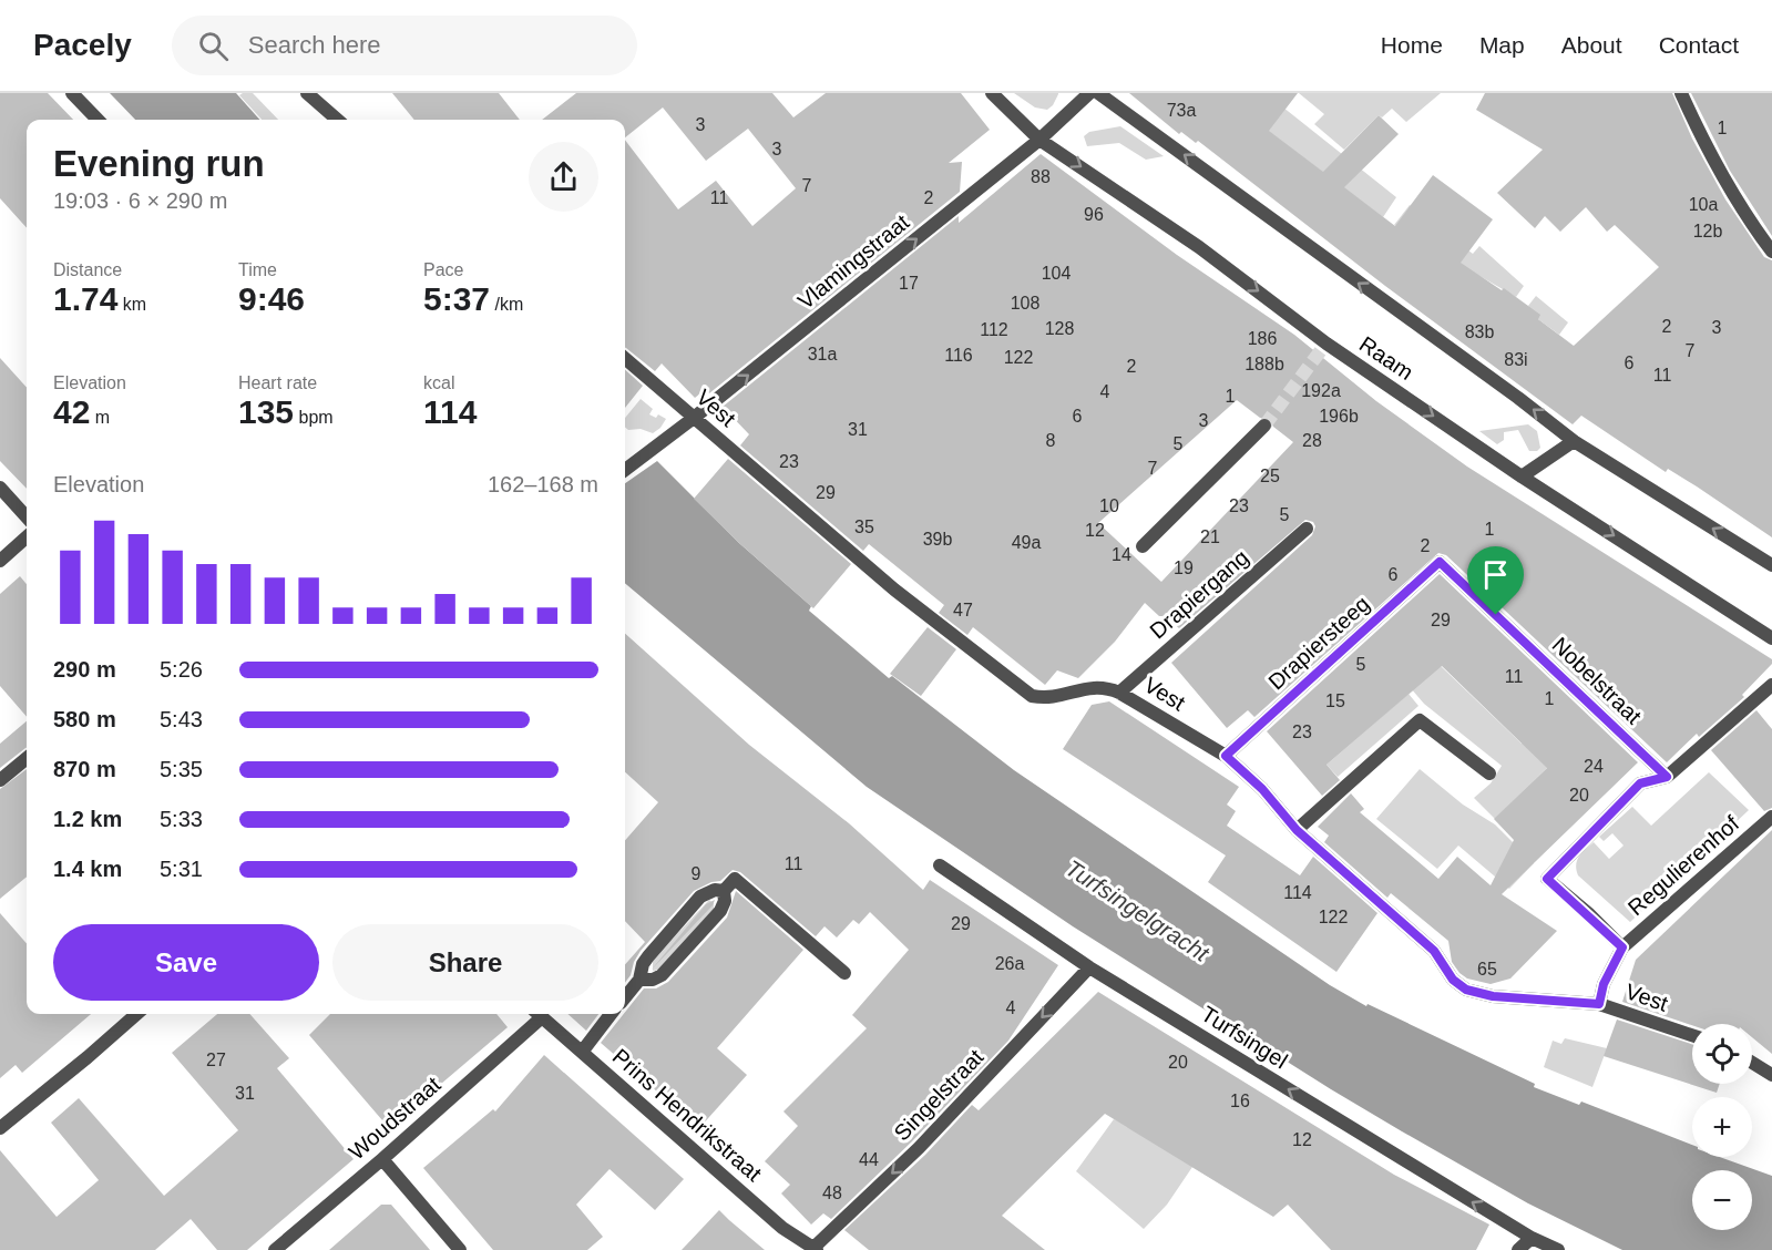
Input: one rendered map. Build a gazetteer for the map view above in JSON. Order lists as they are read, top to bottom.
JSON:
{
  "streets": {
    "street": [
      "Vlamingstraat",
      "Raam",
      "Vest",
      "Drapiergang",
      "Drapiersteeg",
      "Nobelstraat",
      "Regulierenhof",
      "Turfsingel",
      "Singelstraat",
      "Prins Hendrikstraat",
      "Woudstraat"
    ]
  },
  "crossings": [
    ["Vlamingstraat", "Raam"],
    ["Vlamingstraat", "Vest"],
    ["Vest", "Drapiergang"],
    ["Vest", "Drapiersteeg"],
    ["Vest", "Regulierenhof"],
    ["Drapiersteeg", "Nobelstraat"],
    ["Nobelstraat", "Regulierenhof"],
    ["Turfsingel", "Singelstraat"],
    ["Singelstraat", "Prins Hendrikstraat"]
  ],
  "one_way": ["Vlamingstraat", "Turfsingel", "Singelstraat"],
  "water": ["Turfsingelgracht"],
  "house_numbers": [
    "73a",
    "3",
    "1",
    "3",
    "88",
    "7",
    "11",
    "2",
    "10a",
    "96",
    "12b",
    "104",
    "17",
    "108",
    "2",
    "3",
    "128",
    "112",
    "83b",
    "186",
    "7",
    "31a",
    "116",
    "122",
    "83i",
    "6",
    "188b",
    "2",
    "11",
    "192a",
    "4",
    "1",
    "6",
    "196b",
    "3",
    "31",
    "8",
    "28",
    "5",
    "23",
    "7",
    "25",
    "29",
    "10",
    "23",
    "5",
    "35",
    "1",
    "12",
    "21",
    "39b",
    "49a",
    "2",
    "14",
    "19",
    "6",
    "47",
    "29",
    "5",
    "11",
    "1",
    "15",
    "23",
    "24",
    "20",
    "11",
    "9",
    "114",
    "122",
    "29",
    "26a",
    "65",
    "4",
    "27",
    "20",
    "31",
    "16",
    "12",
    "44",
    "48"
  ],
  "page": {
    "header": "Pacely",
    "search": "Search here",
    "nav": [
      "Home",
      "Map",
      "About",
      "Contact"
    ],
    "heading": ["Evening run", "19:03 · 6 × 290 m"],
    "stats": [
      ["Distance", "1.74 km"],
      ["Time", "9:46"],
      ["Pace", "5:37 /km"],
      ["Elevation", "42 m"],
      ["Heart rate", "135 bpm"],
      ["kcal", "114"]
    ],
    "chart": ["Elevation", "162–168 m"],
    "list": [
      {
        "name": "290 m",
        "note": "5:26"
      },
      {
        "name": "580 m",
        "note": "5:43"
      },
      {
        "name": "870 m",
        "note": "5:35"
      },
      {
        "name": "1.2 km",
        "note": "5:33"
      },
      {
        "name": "1.4 km",
        "note": "5:31"
      }
    ],
    "buttons": ["Save", "Share"],
    "map_buttons": ["+", "−"]
  }
}
